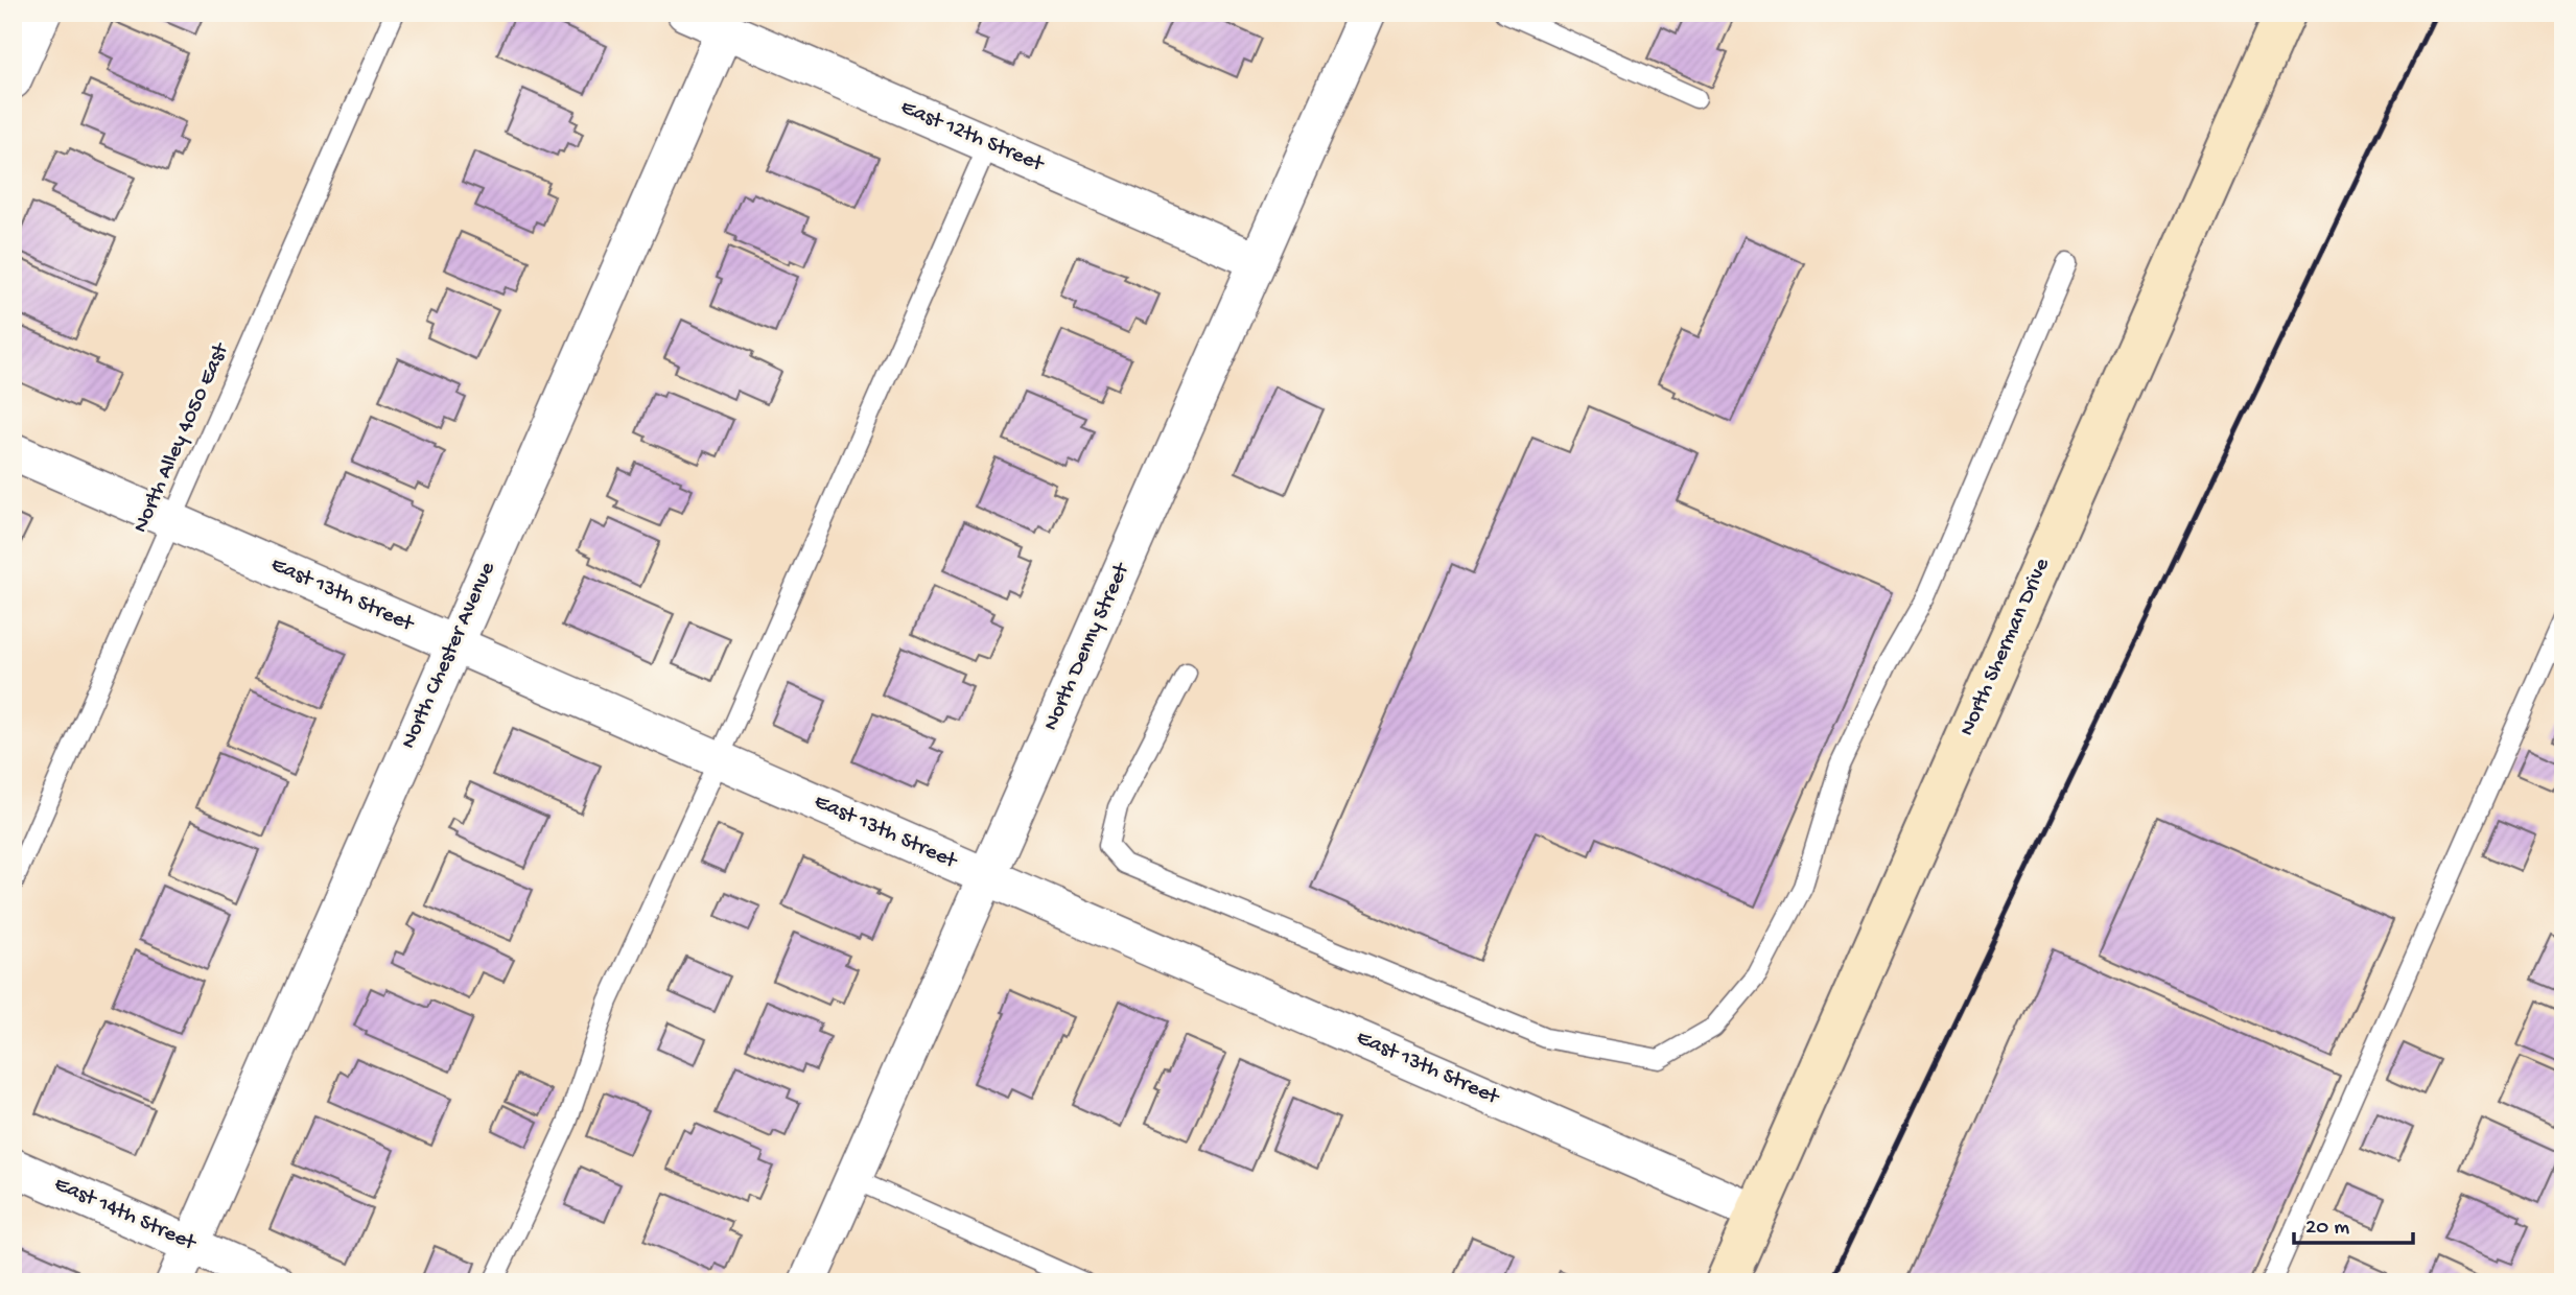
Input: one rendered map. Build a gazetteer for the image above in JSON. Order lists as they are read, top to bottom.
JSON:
{
  "streets": {
    "main road": ["North Sherman Drive"],
    "street": [
      "East 12th Street",
      "East 13th Street",
      "North Denny Street",
      "North Chester Avenue",
      "East 14th Street"
    ],
    "lane": ["North Alley 4050 East"]
  },
  "crossings": [
    ["East 12th Street", "North Denny Street"],
    ["East 12th Street", "North Chester Avenue"],
    ["North Alley 4050 East", "East 13th Street"],
    ["East 13th Street", "North Denny Street"],
    ["East 13th Street", "North Sherman Drive"],
    ["East 13th Street", "North Chester Avenue"],
    ["North Chester Avenue", "East 14th Street"]
  ],
  "scale_bar": "20 m"
}
